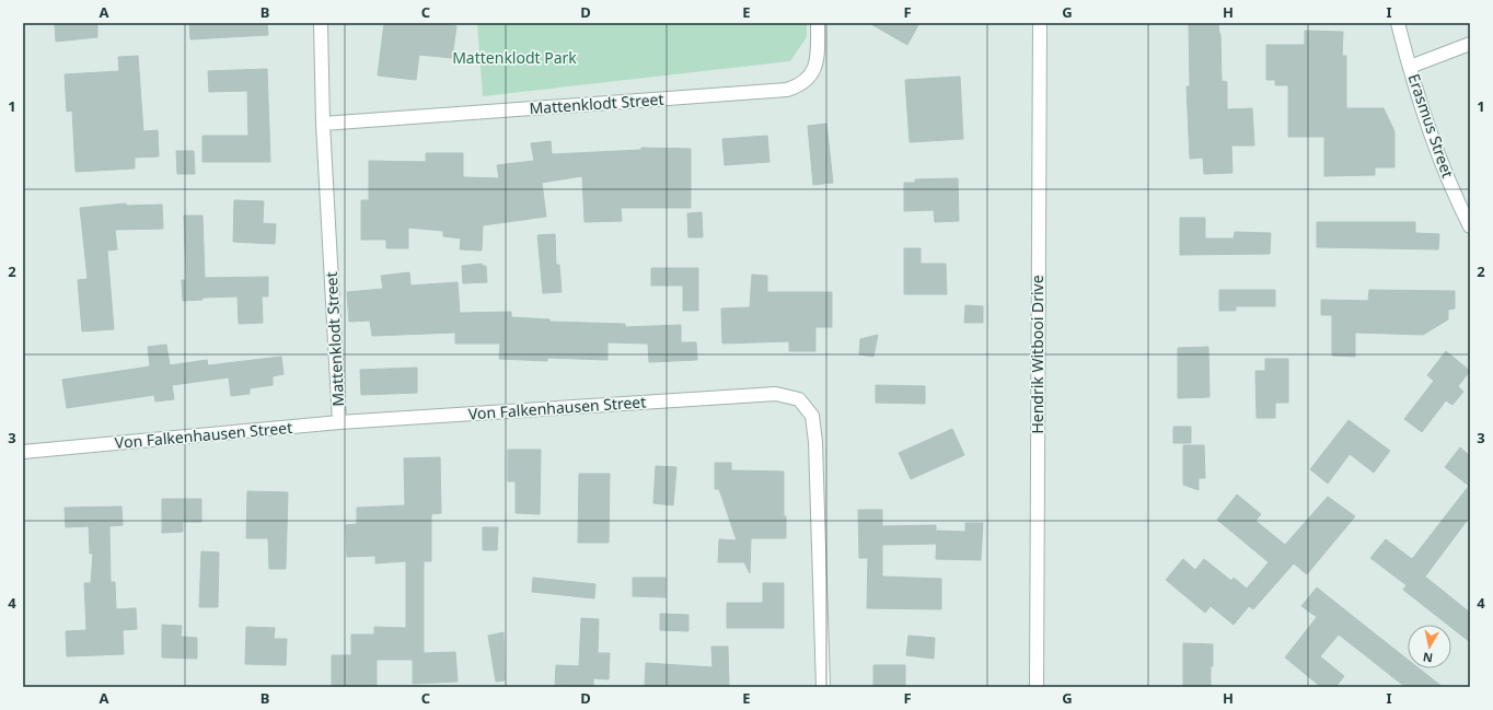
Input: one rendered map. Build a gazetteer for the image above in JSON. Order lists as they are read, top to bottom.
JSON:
{
  "streets": {
    "street": [
      "Mattenklodt Street",
      "Erasmus Street",
      "Hendrik Witbooi Drive",
      "Von Falkenhausen Street"
    ]
  },
  "crossings": [
    ["Mattenklodt Street", "Von Falkenhausen Street"]
  ],
  "parks": ["Mattenklodt Park"],
  "north": "bottom",
  "grid": {
    "columns": [
      "A",
      "B",
      "C",
      "D",
      "E",
      "F",
      "G",
      "H",
      "I"
    ],
    "rows": [
      "1",
      "2",
      "3",
      "4"
    ]
  }
}
